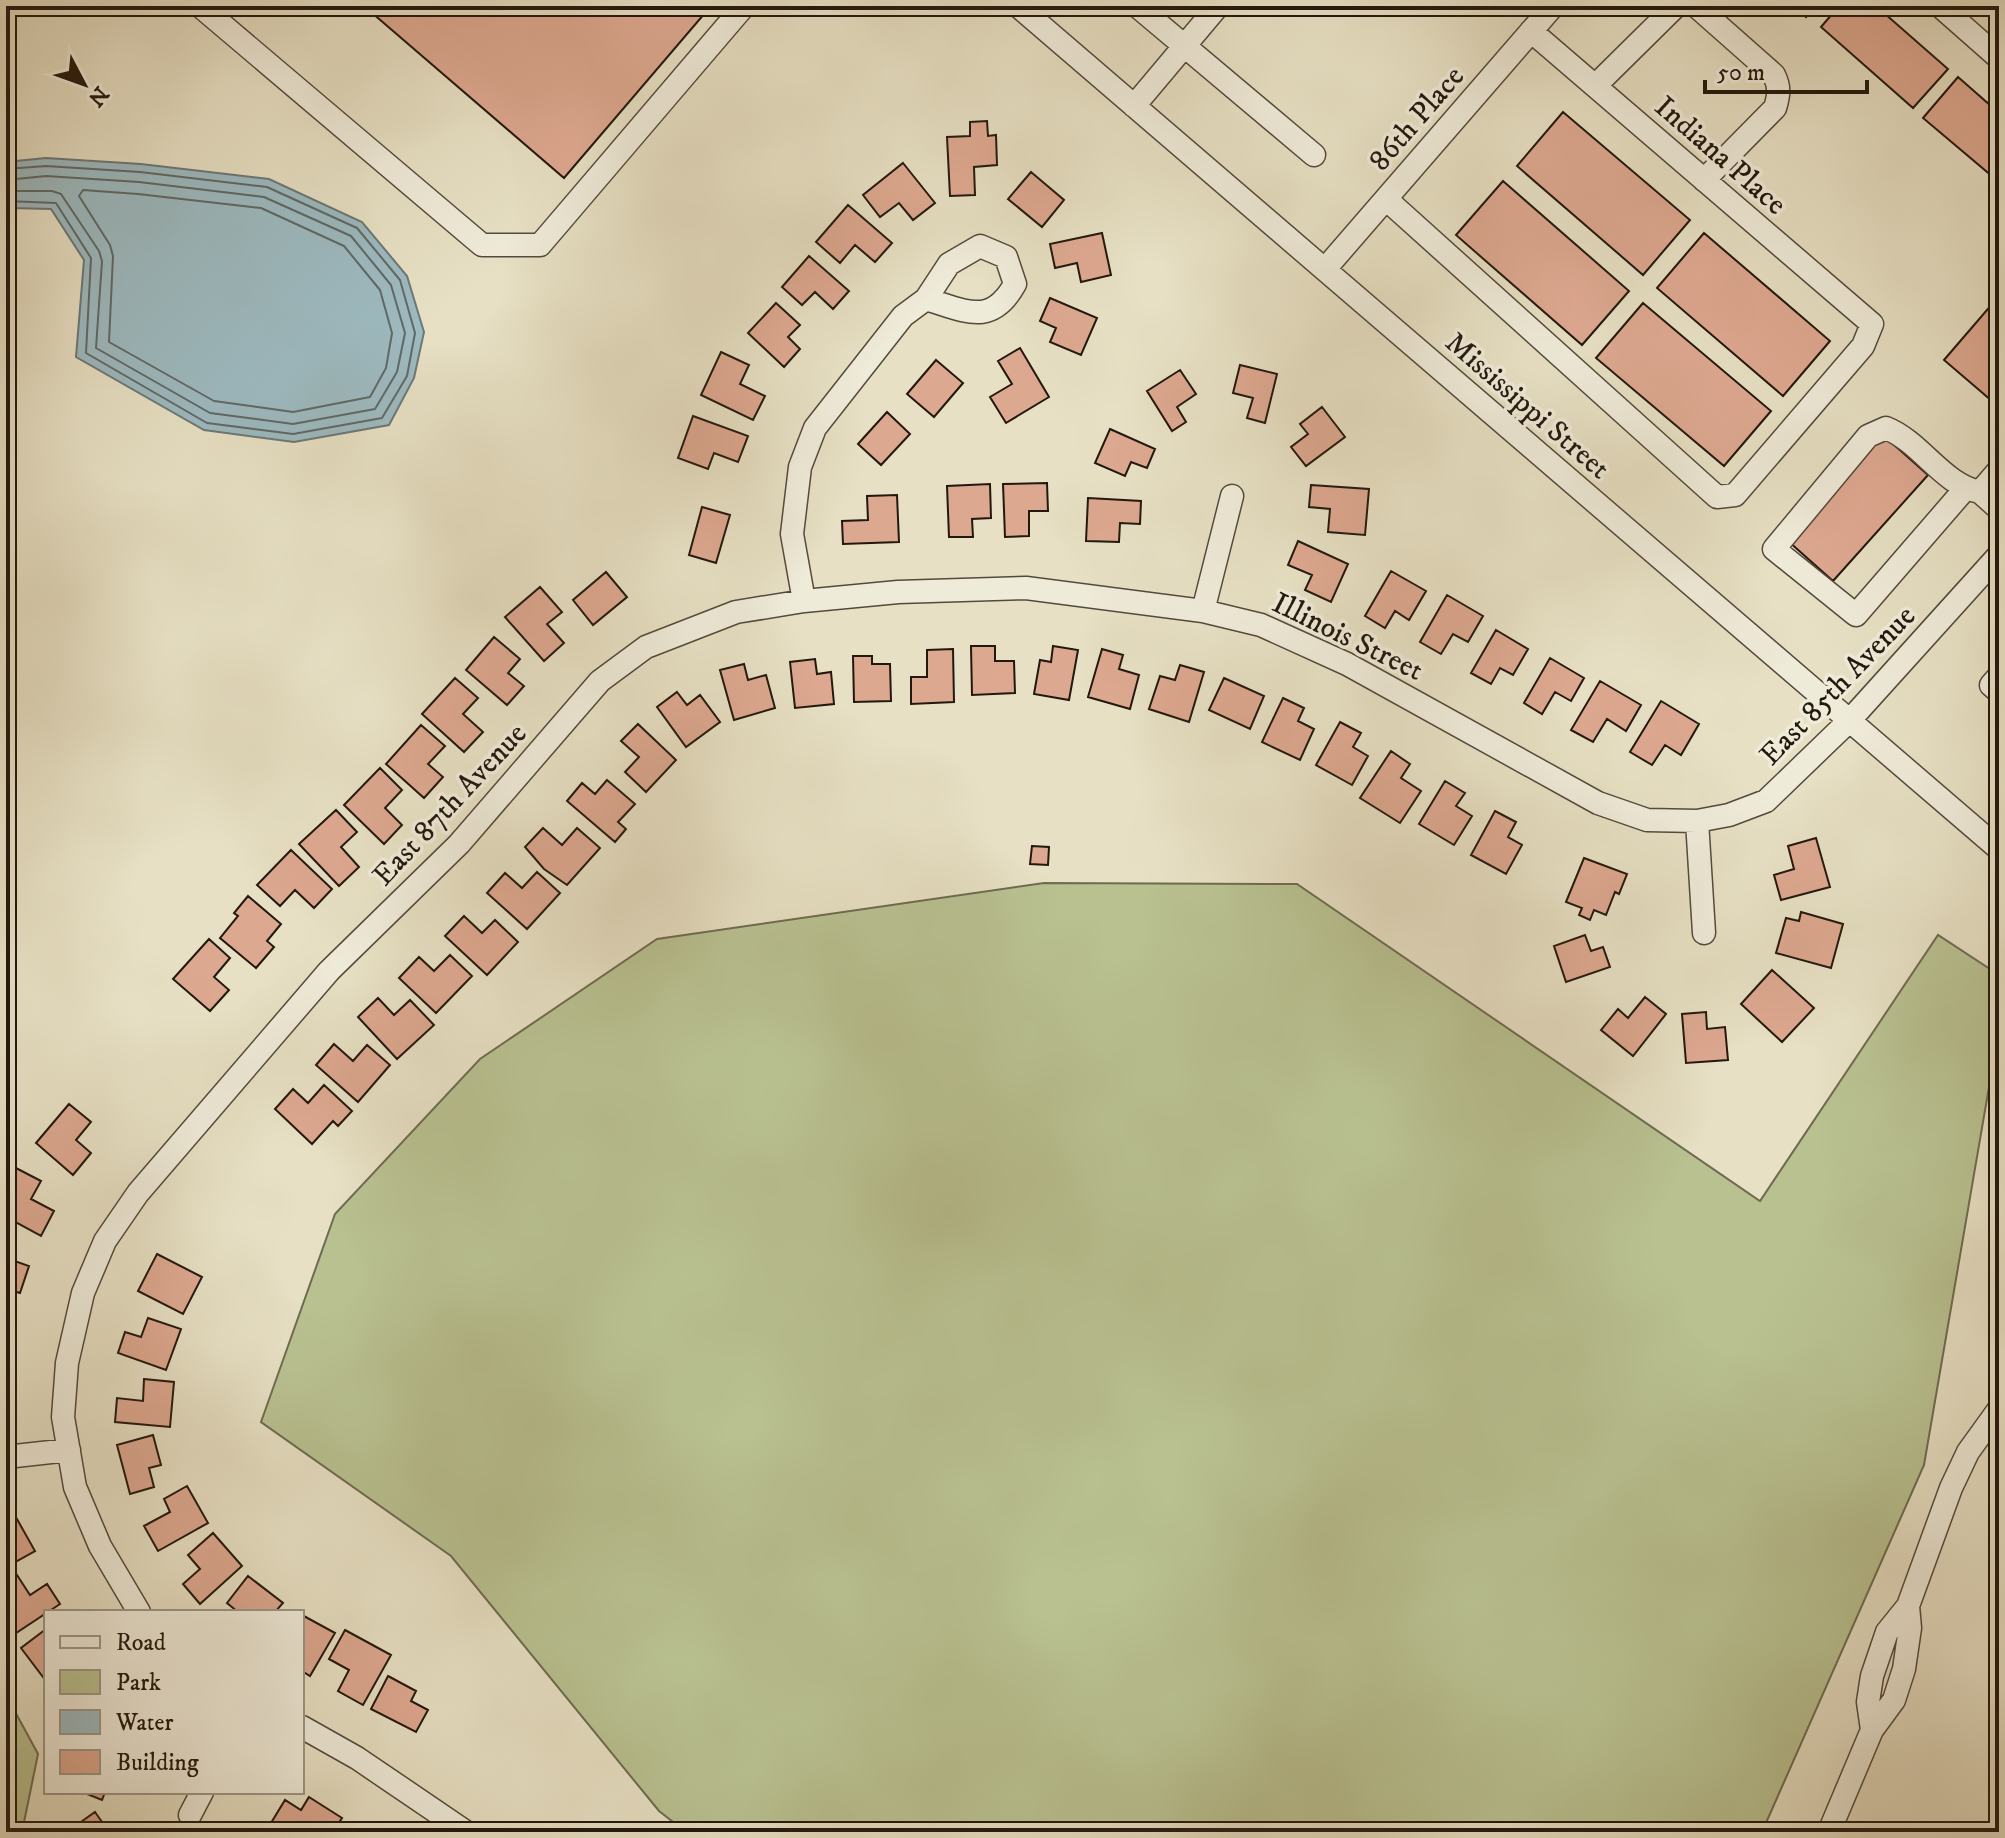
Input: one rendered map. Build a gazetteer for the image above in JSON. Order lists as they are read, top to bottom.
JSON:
{
  "streets": {
    "street": [
      "86th Place",
      "Indiana Place",
      "Mississippi Street",
      "Illinois Street",
      "East 85th Avenue",
      "East 87th Avenue"
    ]
  },
  "crossings": [
    ["86th Place", "Indiana Place"],
    ["86th Place", "Mississippi Street"],
    ["Mississippi Street", "East 85th Avenue"],
    ["Illinois Street", "East 85th Avenue"],
    ["Illinois Street", "East 87th Avenue"]
  ],
  "legend": [
    "Road",
    "Park",
    "Water",
    "Building"
  ],
  "scale_bar": "50 m",
  "north": "bottom right"
}
